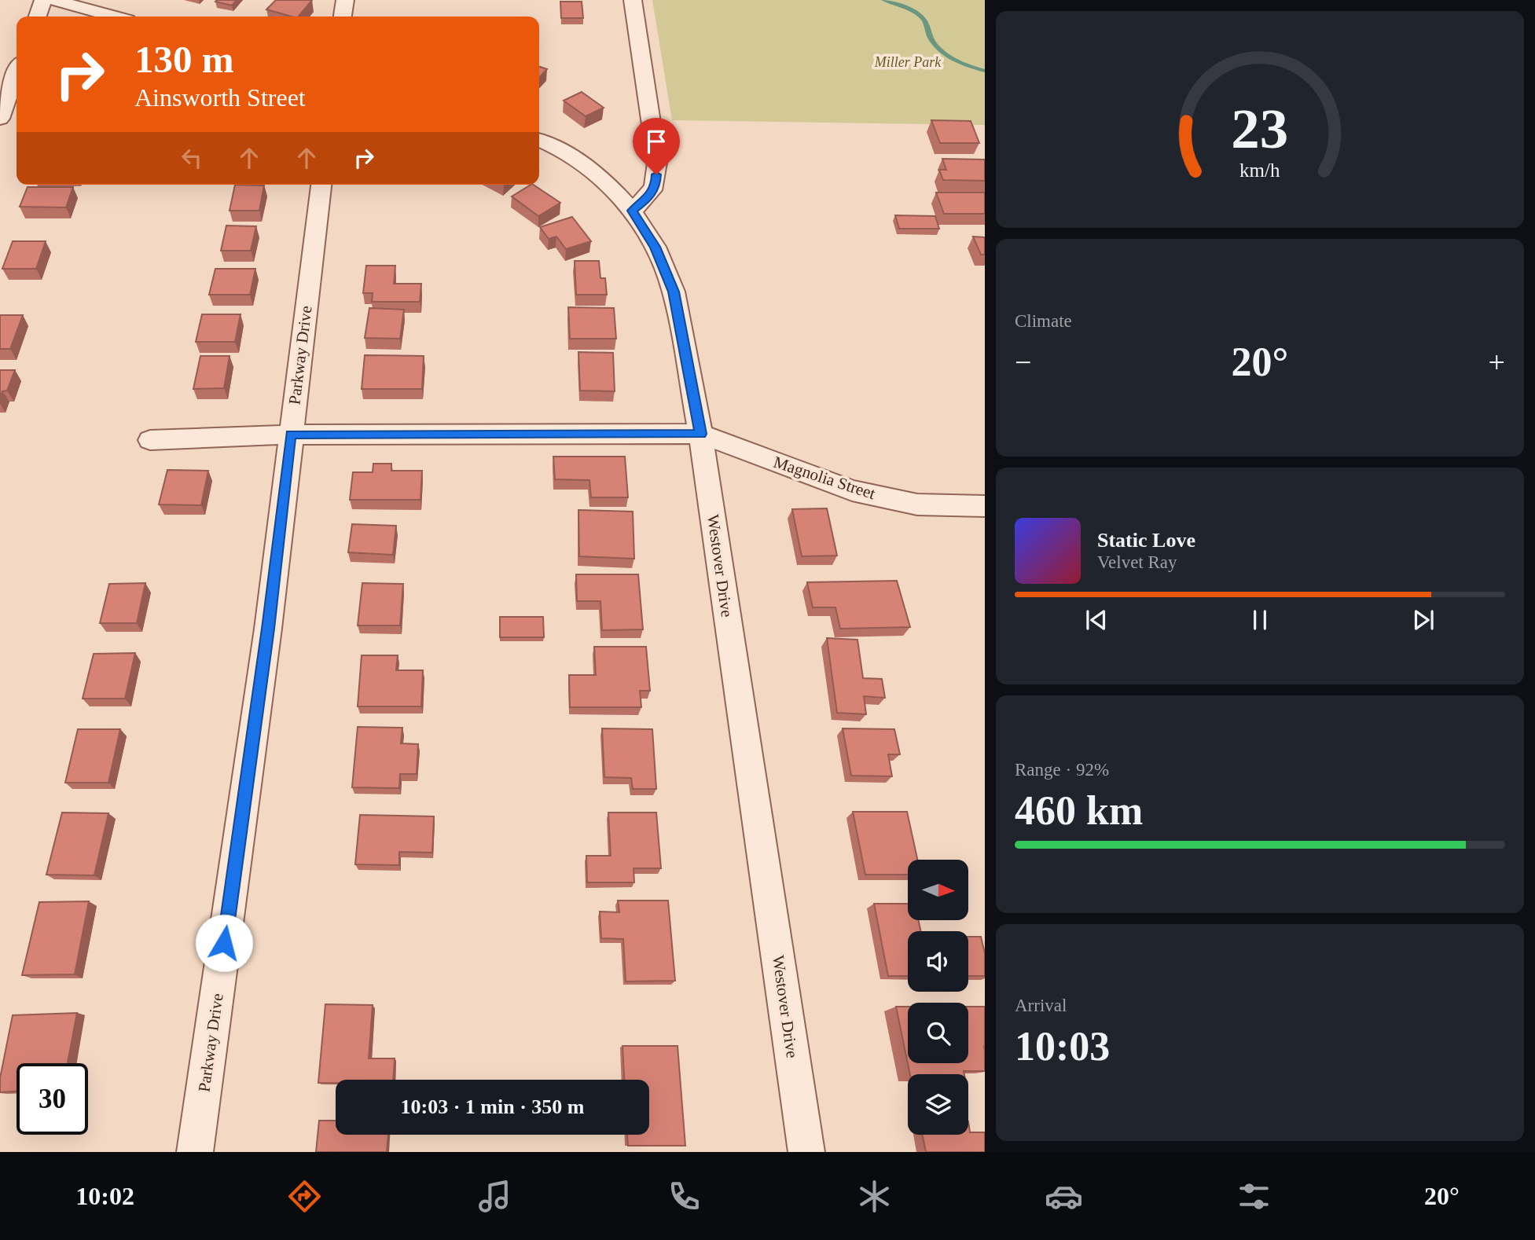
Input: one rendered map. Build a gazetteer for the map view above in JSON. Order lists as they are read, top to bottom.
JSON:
{
  "streets": {
    "street": ["Parkway Drive", "Magnolia Street", "Westover Drive"]
  },
  "crossings": [
    ["Magnolia Street", "Westover Drive"]
  ],
  "parks": ["Miller Park"],
  "north": "right",
  "page": {
    "turn": ["130 m", "Ainsworth Street"],
    "tile": [
      "Climate",
      ["Range · 92%", "460 km"],
      ["Arrival", "10:03"]
    ],
    "heat": ["−", "20°", "+"],
    "song": ["Static Love", "Velvet Ray"],
    "limit": "30",
    "trip": "10:03 · 1 min · 350 m",
    "tabs": ["10:02", "20°"],
    "gauge": ["23", "km/h"]
  }
}
